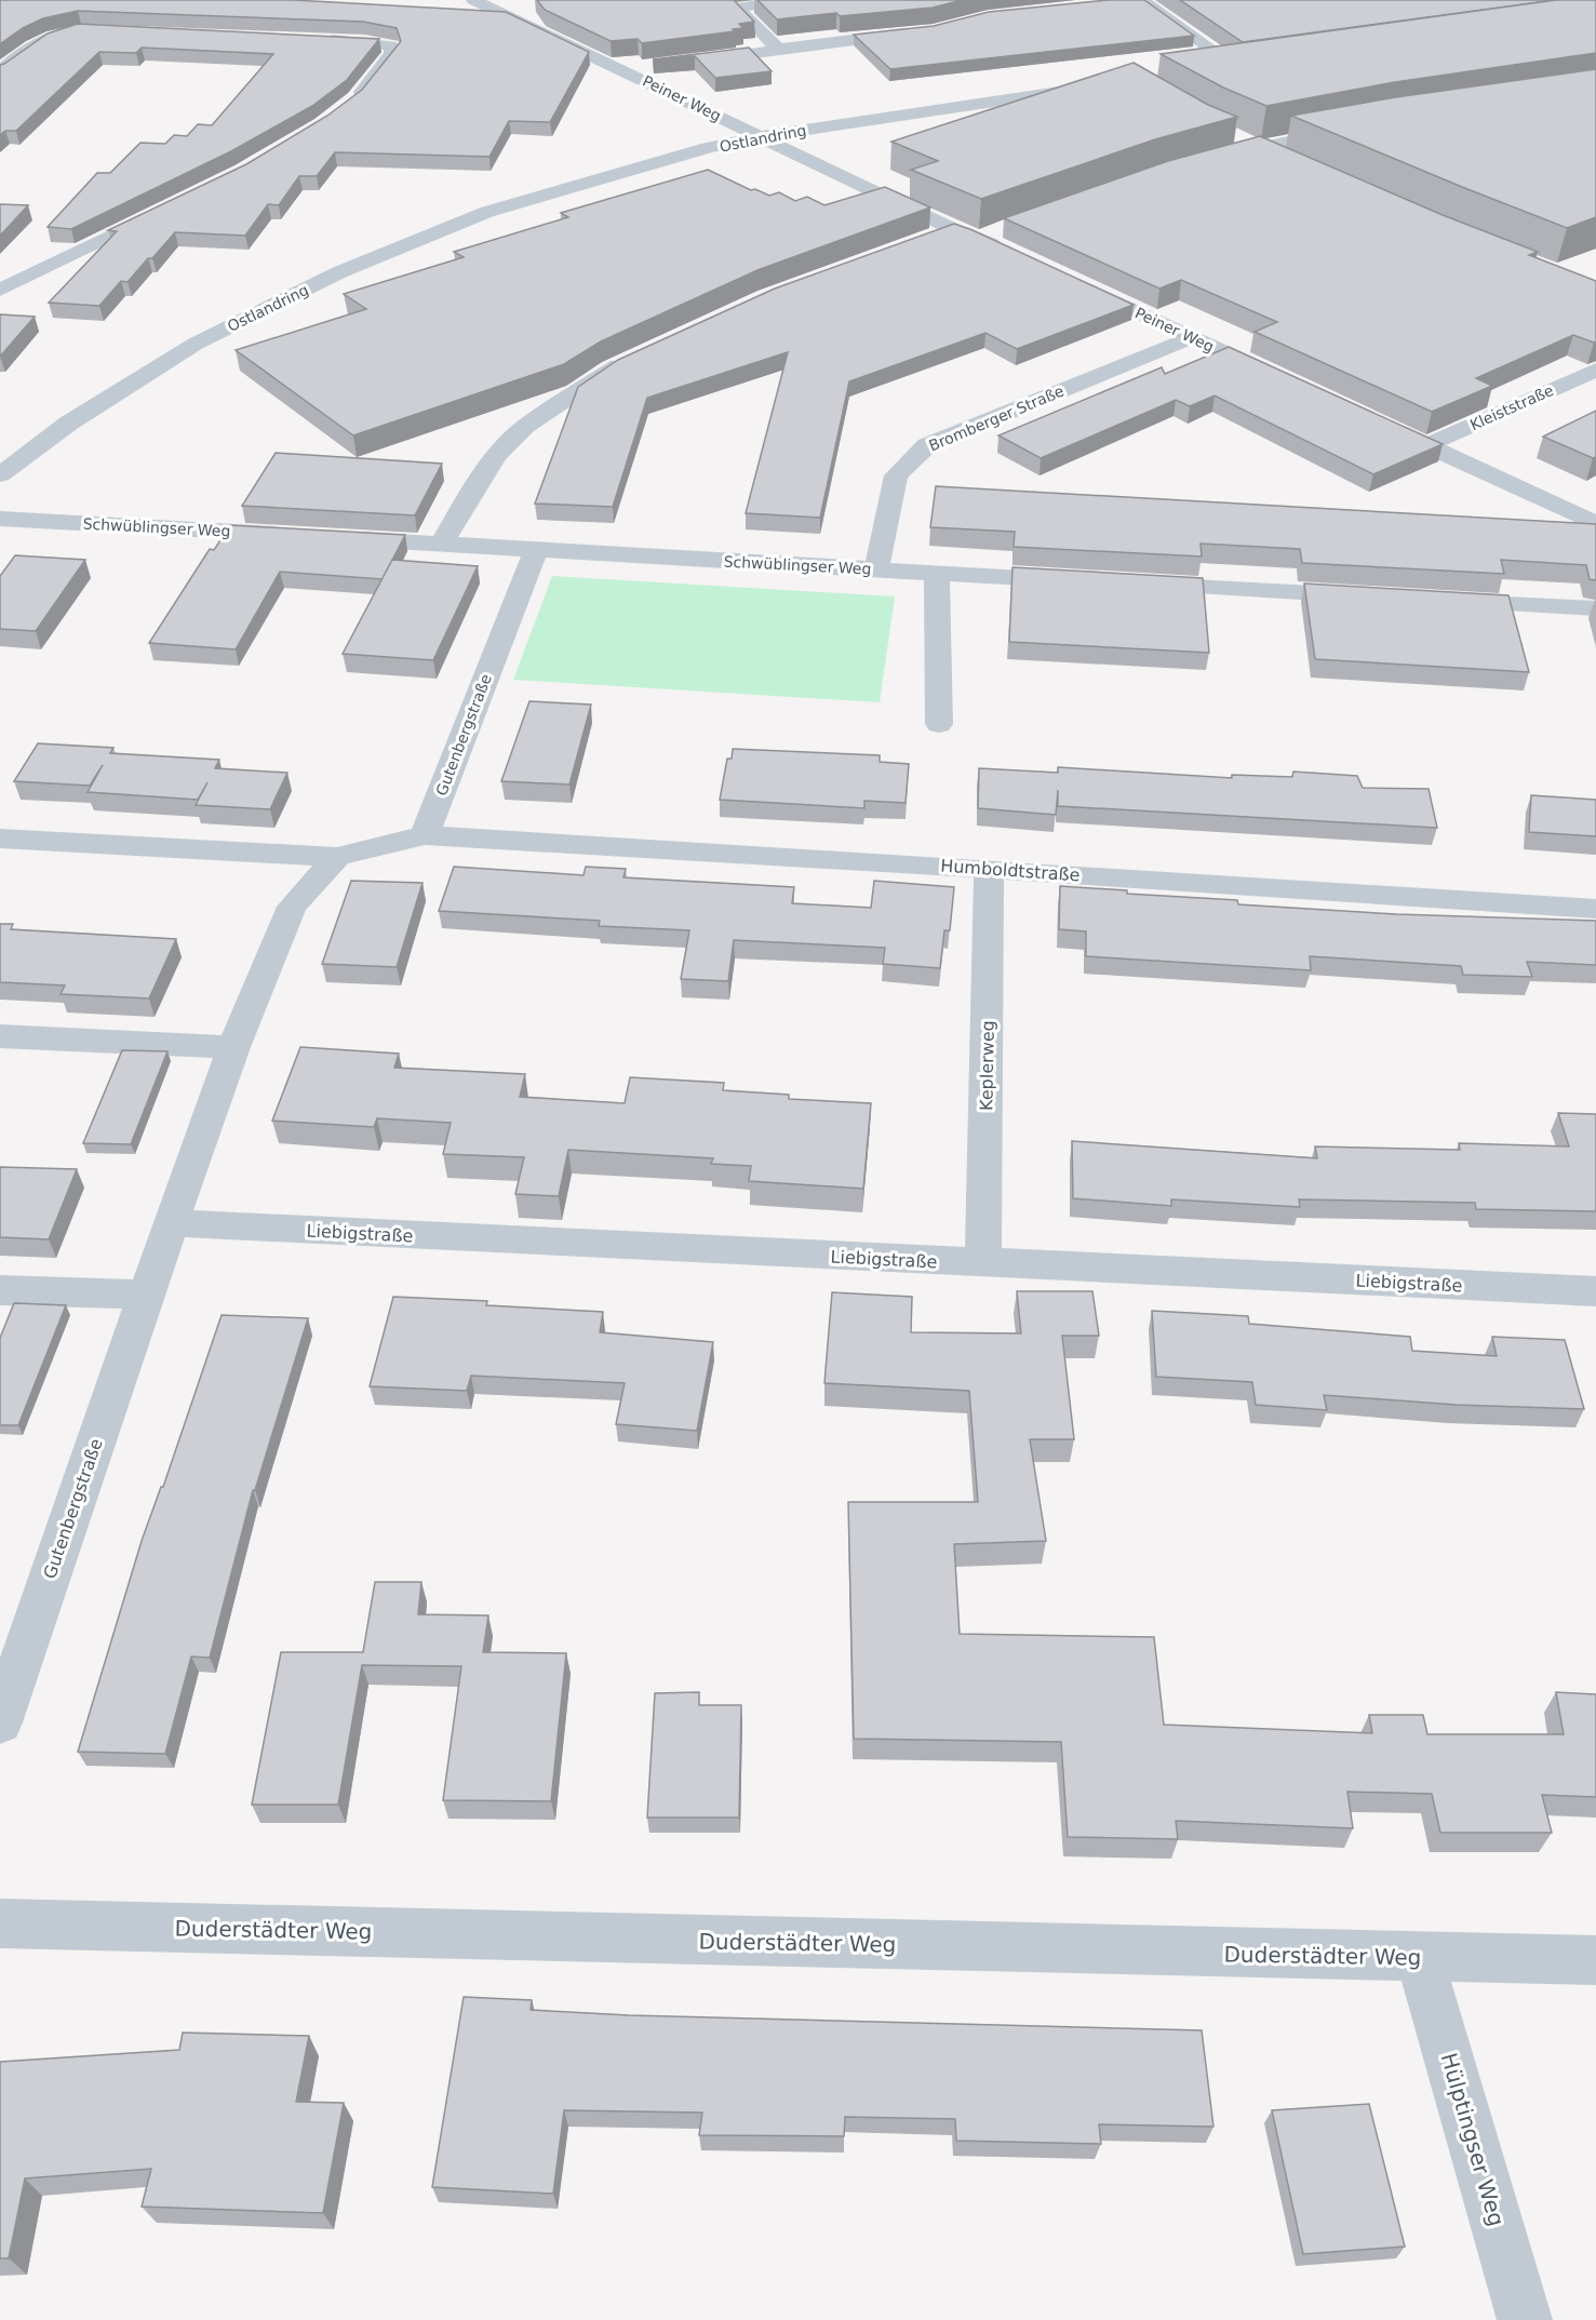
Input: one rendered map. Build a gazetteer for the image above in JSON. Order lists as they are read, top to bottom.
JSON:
{
  "streets": {
    "street": [
      "Peiner Weg",
      "Ostlandring",
      "Kleiststraße",
      "Bromberger Straße",
      "Schwüblingser Weg",
      "Gutenbergstraße",
      "Humboldtstraße",
      "Keplerweg",
      "Liebigstraße",
      "Duderstädter Weg",
      "Hülptingser Weg"
    ]
  },
  "crossings": [
    ["Peiner Weg", "Ostlandring"],
    ["Peiner Weg", "Bromberger Straße"],
    ["Bromberger Straße", "Schwüblingser Weg"],
    ["Schwüblingser Weg", "Gutenbergstraße"],
    ["Gutenbergstraße", "Humboldtstraße"],
    ["Gutenbergstraße", "Liebigstraße"],
    ["Humboldtstraße", "Keplerweg"],
    ["Keplerweg", "Liebigstraße"],
    ["Duderstädter Weg", "Hülptingser Weg"]
  ]
}
